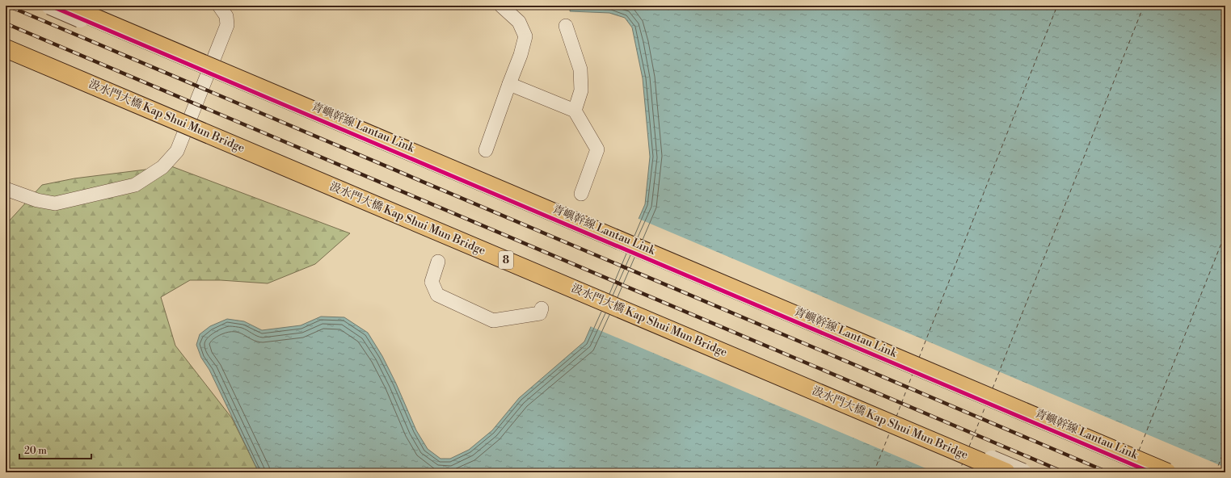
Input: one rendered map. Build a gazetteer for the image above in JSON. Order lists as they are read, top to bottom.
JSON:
{
  "streets": {
    "highway": ["汲水門大橋 Kap Shui Mun Bridge", "8"],
    "street": ["青嶼幹線 Lantau Link"]
  },
  "scale_bar": "20 m"
}
